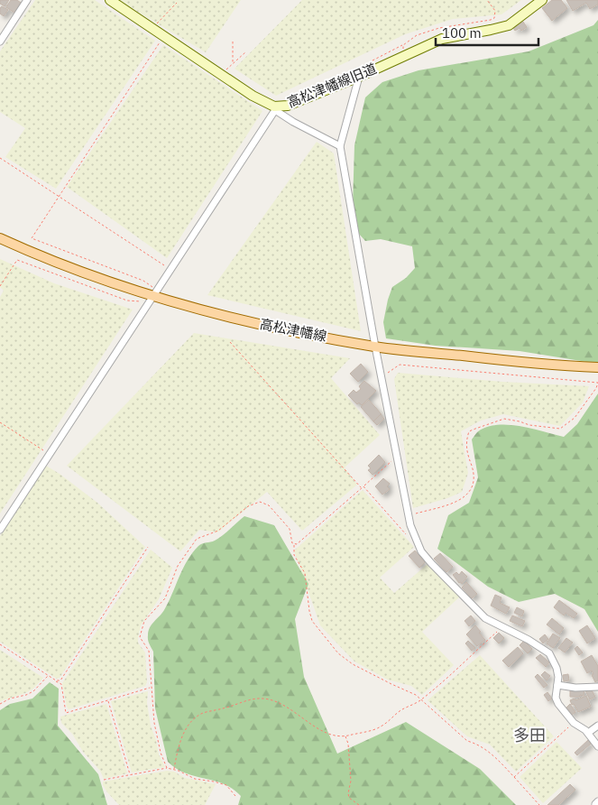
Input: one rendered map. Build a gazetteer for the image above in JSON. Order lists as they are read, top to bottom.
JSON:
{
  "streets": {
    "main road": ["高松津幡線"],
    "street": ["高松津幡線旧道"]
  },
  "districts": ["多田"],
  "scale_bar": "100 m"
}
